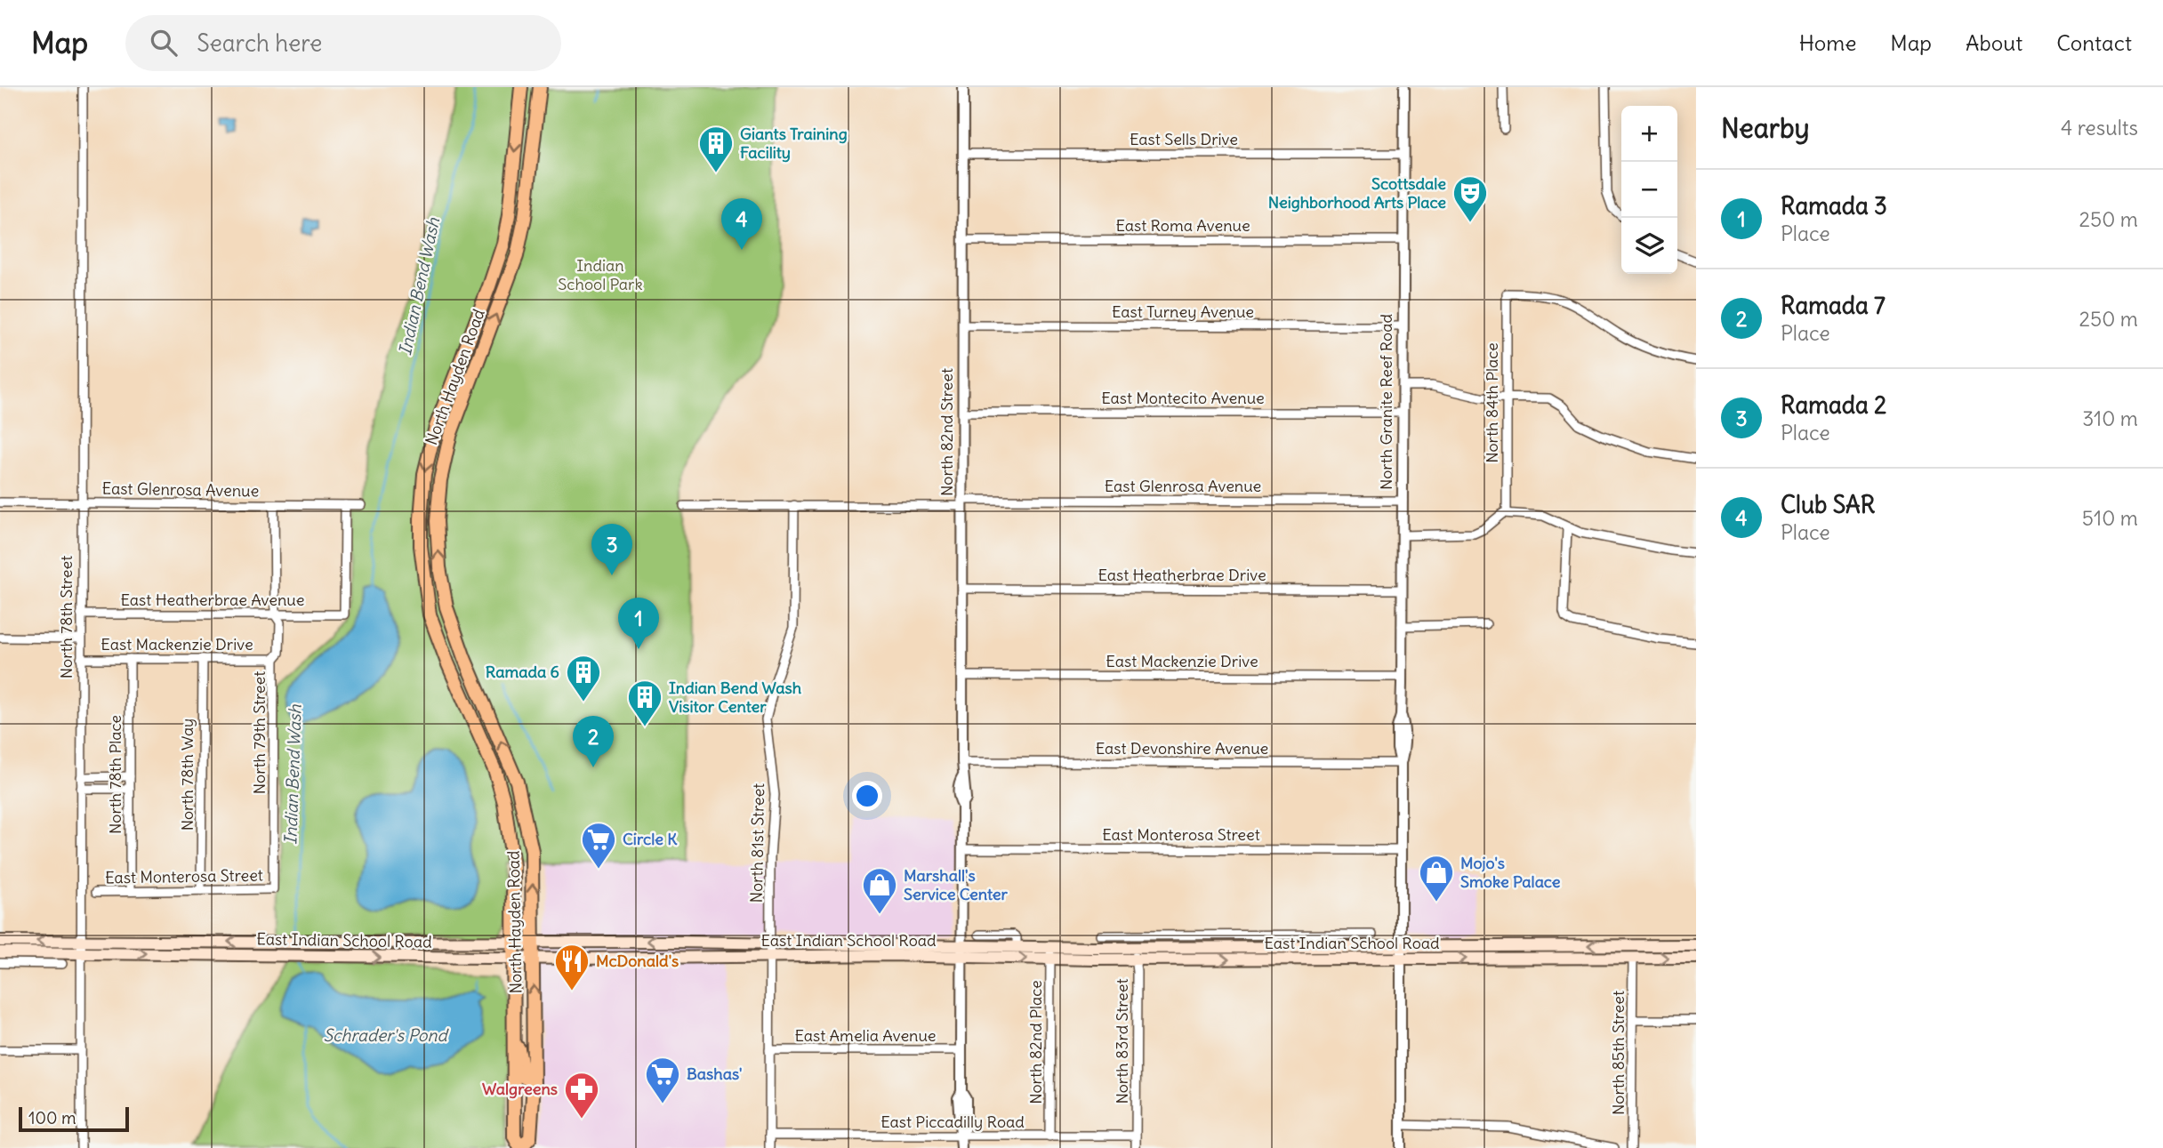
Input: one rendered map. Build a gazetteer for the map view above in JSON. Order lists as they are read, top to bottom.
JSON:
{
  "streets": {
    "main road": ["North Hayden Road", "East Indian School Road"],
    "street": [
      "East Sells Drive",
      "East Roma Avenue",
      "East Turney Avenue",
      "East Montecito Avenue",
      "North Granite Reef Road",
      "North 84th Place",
      "North 82nd Street",
      "East Glenrosa Avenue",
      "East Heatherbrae Drive",
      "East Heatherbrae Avenue",
      "North 78th Street",
      "East Mackenzie Drive",
      "North 79th Street",
      "East Devonshire Avenue",
      "North 78th Place",
      "North 78th Way",
      "East Monterosa Street",
      "North 81st Street",
      "East Amelia Avenue",
      "North 83rd Street",
      "North 82nd Place",
      "North 85th Street",
      "East Piccadilly Road"
    ]
  },
  "crossings": [
    ["East Sells Drive", "North Granite Reef Road"],
    ["East Sells Drive", "North 82nd Street"],
    ["East Roma Avenue", "North Granite Reef Road"],
    ["East Roma Avenue", "North 82nd Street"],
    ["East Turney Avenue", "North Granite Reef Road"],
    ["East Turney Avenue", "North 82nd Street"],
    ["North Hayden Road", "East Indian School Road"],
    ["East Montecito Avenue", "North Granite Reef Road"],
    ["East Montecito Avenue", "North 82nd Street"],
    ["North Granite Reef Road", "East Glenrosa Avenue"],
    ["North Granite Reef Road", "East Heatherbrae Drive"],
    ["North Granite Reef Road", "East Mackenzie Drive"],
    ["North Granite Reef Road", "East Devonshire Avenue"],
    ["North Granite Reef Road", "East Monterosa Street"],
    ["North Granite Reef Road", "East Indian School Road"],
    ["North 82nd Street", "East Glenrosa Avenue"],
    ["North 82nd Street", "East Heatherbrae Drive"],
    ["North 82nd Street", "East Mackenzie Drive"],
    ["North 82nd Street", "East Devonshire Avenue"],
    ["North 82nd Street", "East Monterosa Street"],
    ["North 82nd Street", "East Indian School Road"],
    ["North 82nd Street", "East Amelia Avenue"],
    ["North 82nd Street", "East Piccadilly Road"],
    ["East Glenrosa Avenue", "East Heatherbrae Avenue"],
    ["East Glenrosa Avenue", "North 78th Street"],
    ["East Glenrosa Avenue", "North 79th Street"],
    ["East Glenrosa Avenue", "North 81st Street"],
    ["East Heatherbrae Avenue", "North 78th Street"],
    ["East Heatherbrae Avenue", "North 79th Street"],
    ["North 78th Street", "East Mackenzie Drive"],
    ["North 78th Street", "East Indian School Road"],
    ["East Mackenzie Drive", "North 79th Street"],
    ["East Mackenzie Drive", "North 78th Place"],
    ["East Mackenzie Drive", "North 78th Way"],
    ["North 79th Street", "East Monterosa Street"],
    ["North 78th Place", "East Monterosa Street"],
    ["North 78th Way", "East Monterosa Street"],
    ["North 81st Street", "East Indian School Road"],
    ["North 81st Street", "East Amelia Avenue"],
    ["North 81st Street", "East Piccadilly Road"],
    ["East Indian School Road", "North 83rd Street"],
    ["East Indian School Road", "North 82nd Place"],
    ["East Indian School Road", "North 85th Street"],
    ["North 83rd Street", "East Piccadilly Road"],
    ["North 82nd Place", "East Piccadilly Road"]
  ],
  "water": ["Indian Bend Wash", "Schrader's Pond"],
  "parks": ["Indian School Park"],
  "places": {
    "building": ["Giants Training Facility", "Ramada 6", "Indian Bend Wash Visitor Center"],
    "theatre": ["Scottsdale Neighborhood Arts Place"],
    "supermarket": ["Circle K", "Bashas'"],
    "shop": ["Mojo's Smoke Palace", "Marshall's Service Center"],
    "restaurant": ["McDonald's"],
    "pharmacy": ["Walgreens"]
  },
  "scale_bar": "100 m",
  "page": {
    "header": "Map",
    "search": "Search here",
    "nav": [
      "Home",
      "Map",
      "About",
      "Contact"
    ],
    "heading": ["Nearby", "4 results"],
    "map_buttons": ["+", "−"],
    "list": [
      {
        "mark": "1",
        "name": "Ramada 3",
        "note": "Place",
        "value": "250 m"
      },
      {
        "mark": "2",
        "name": "Ramada 7",
        "note": "Place",
        "value": "250 m"
      },
      {
        "mark": "3",
        "name": "Ramada 2",
        "note": "Place",
        "value": "310 m"
      },
      {
        "mark": "4",
        "name": "Club SAR",
        "note": "Place",
        "value": "510 m"
      }
    ],
    "pins": [
      "4",
      "3",
      "1",
      "2"
    ],
    "scale": "100 m"
  }
}
